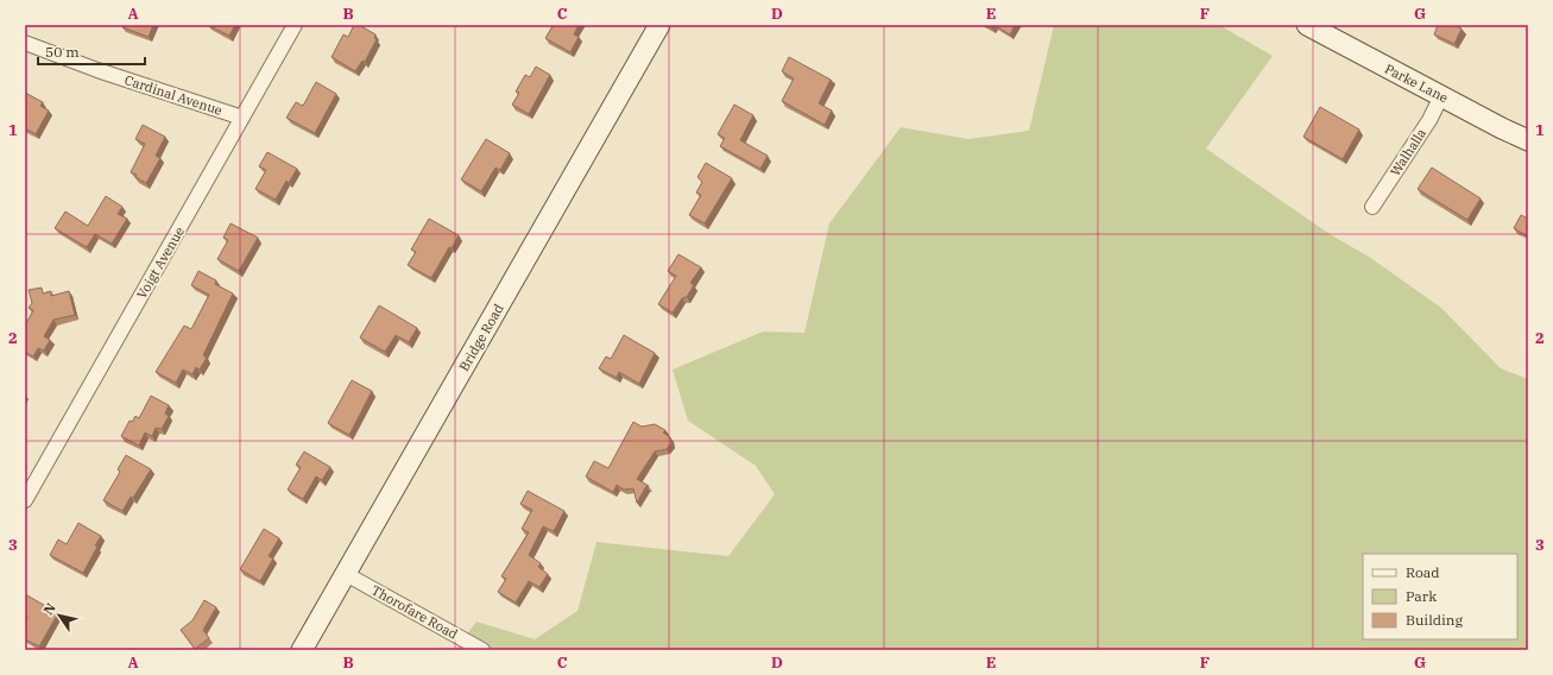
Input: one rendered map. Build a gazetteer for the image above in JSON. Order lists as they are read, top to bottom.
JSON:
{
  "streets": {
    "main road": ["Parke Lane", "Bridge Road"],
    "street": [
      "Cardinal Avenue",
      "Walhalla",
      "Voigt Avenue",
      "Thorofare Road"
    ]
  },
  "crossings": [
    ["Parke Lane", "Walhalla"],
    ["Cardinal Avenue", "Voigt Avenue"],
    ["Bridge Road", "Thorofare Road"]
  ],
  "legend": ["Road", "Park", "Building"],
  "scale_bar": "50 m",
  "north": "top left",
  "grid": {
    "columns": [
      "A",
      "B",
      "C",
      "D",
      "E",
      "F",
      "G"
    ],
    "rows": ["1", "2", "3"]
  }
}
